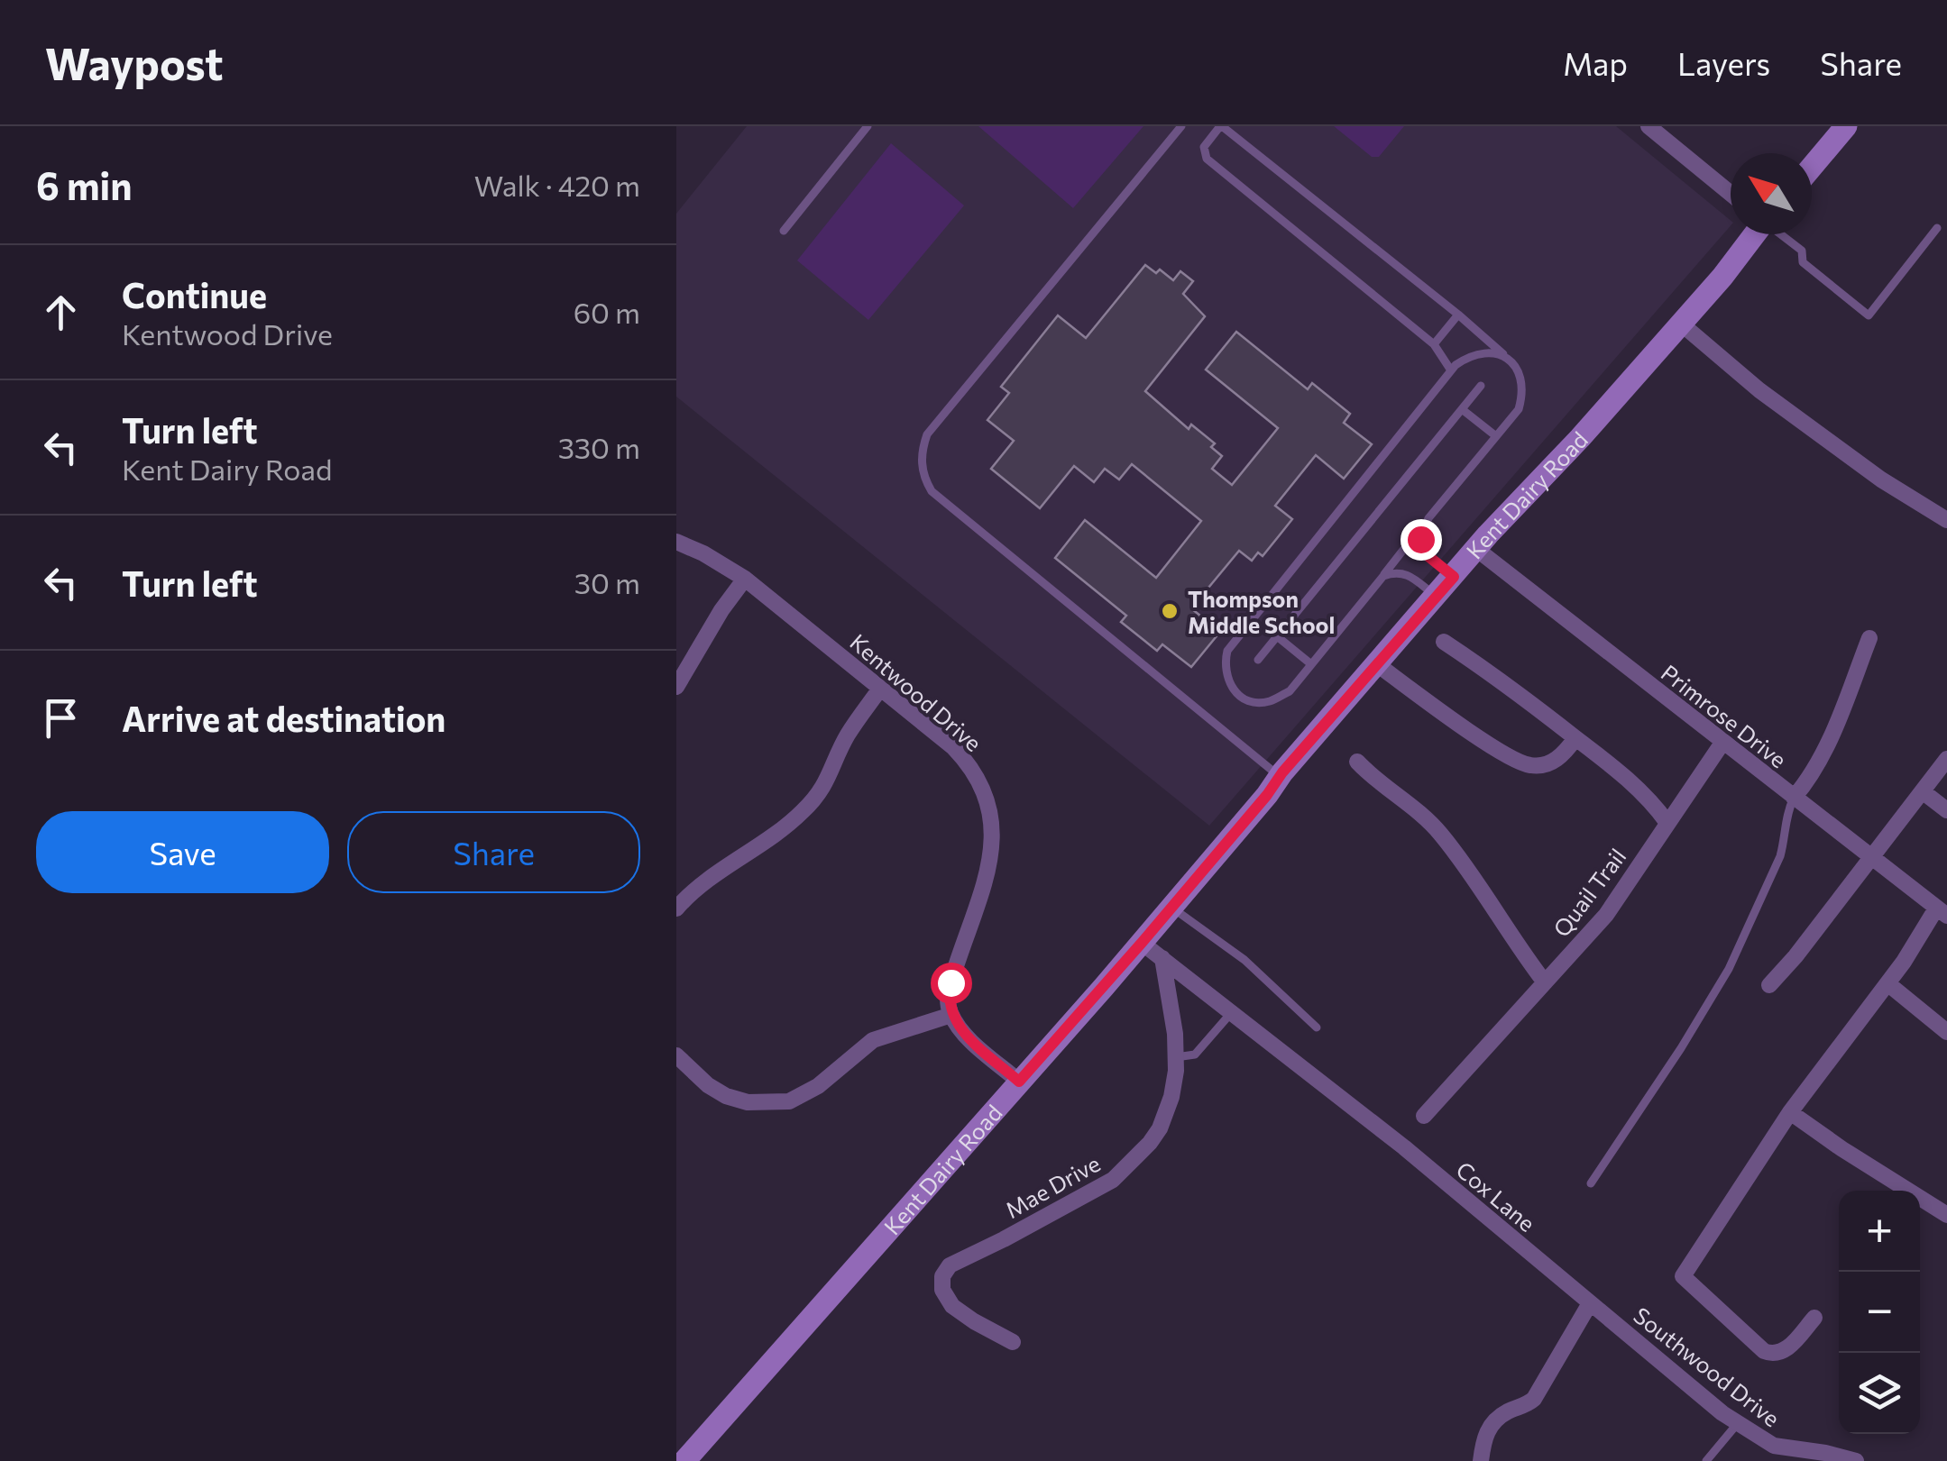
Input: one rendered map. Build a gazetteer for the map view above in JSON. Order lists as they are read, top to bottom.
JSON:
{
  "streets": {
    "street": [
      "Kent Dairy Road",
      "Kentwood Drive",
      "Primrose Drive",
      "Quail Trail",
      "Mae Drive",
      "Cox Lane",
      "Southwood Drive"
    ]
  },
  "crossings": [
    ["Kent Dairy Road", "Primrose Drive"],
    ["Primrose Drive", "Quail Trail"],
    ["Mae Drive", "Cox Lane"],
    ["Cox Lane", "Southwood Drive"]
  ],
  "places": ["Thompson Middle School"],
  "north": "top left",
  "page": {
    "header": "Waypost",
    "nav": ["Map", "Layers", "Share"],
    "heading": ["6 min", "Walk · 420 m"],
    "list": [
      ["Continue", "Kentwood Drive", "60 m"],
      ["Turn left", "Kent Dairy Road", "330 m"],
      ["Turn left", "30 m"],
      "Arrive at destination"
    ],
    "buttons": ["Save", "Share"],
    "map_buttons": ["+", "−"]
  }
}
